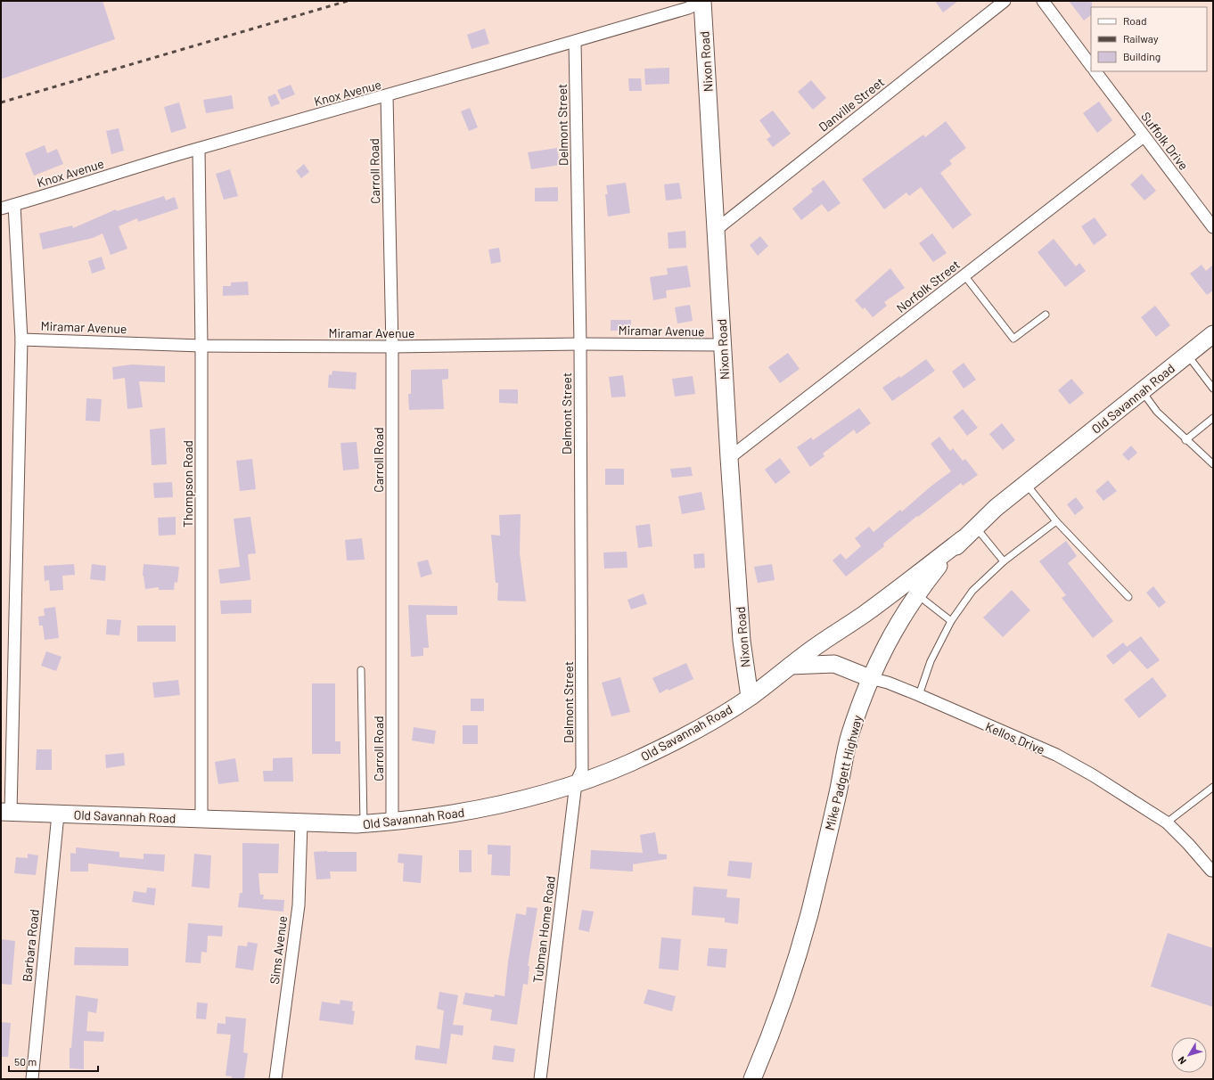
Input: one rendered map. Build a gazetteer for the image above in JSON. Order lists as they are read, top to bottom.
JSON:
{
  "streets": {
    "main road": [
      "Nixon Road",
      "Old Savannah Road",
      "Kellos Drive",
      "Mike Padgett Highway"
    ],
    "street": [
      "Knox Avenue",
      "Danville Street",
      "Delmont Street",
      "Suffolk Drive",
      "Carroll Road",
      "Norfolk Street",
      "Miramar Avenue",
      "Thompson Road",
      "Tubman Home Road",
      "Barbara Road",
      "Sims Avenue"
    ]
  },
  "crossings": [
    ["Nixon Road", "Knox Avenue"],
    ["Nixon Road", "Danville Street"],
    ["Nixon Road", "Norfolk Street"],
    ["Nixon Road", "Miramar Avenue"],
    ["Nixon Road", "Old Savannah Road"],
    ["Knox Avenue", "Delmont Street"],
    ["Knox Avenue", "Carroll Road"],
    ["Knox Avenue", "Thompson Road"],
    ["Delmont Street", "Miramar Avenue"],
    ["Delmont Street", "Old Savannah Road"],
    ["Delmont Street", "Tubman Home Road"],
    ["Suffolk Drive", "Norfolk Street"],
    ["Carroll Road", "Miramar Avenue"],
    ["Carroll Road", "Old Savannah Road"],
    ["Miramar Avenue", "Thompson Road"],
    ["Old Savannah Road", "Thompson Road"],
    ["Old Savannah Road", "Kellos Drive"],
    ["Old Savannah Road", "Mike Padgett Highway"],
    ["Old Savannah Road", "Tubman Home Road"],
    ["Old Savannah Road", "Barbara Road"],
    ["Old Savannah Road", "Sims Avenue"],
    ["Kellos Drive", "Mike Padgett Highway"]
  ],
  "legend": ["Road", "Railway", "Building"],
  "scale_bar": "50 m",
  "north": "bottom left"
}
